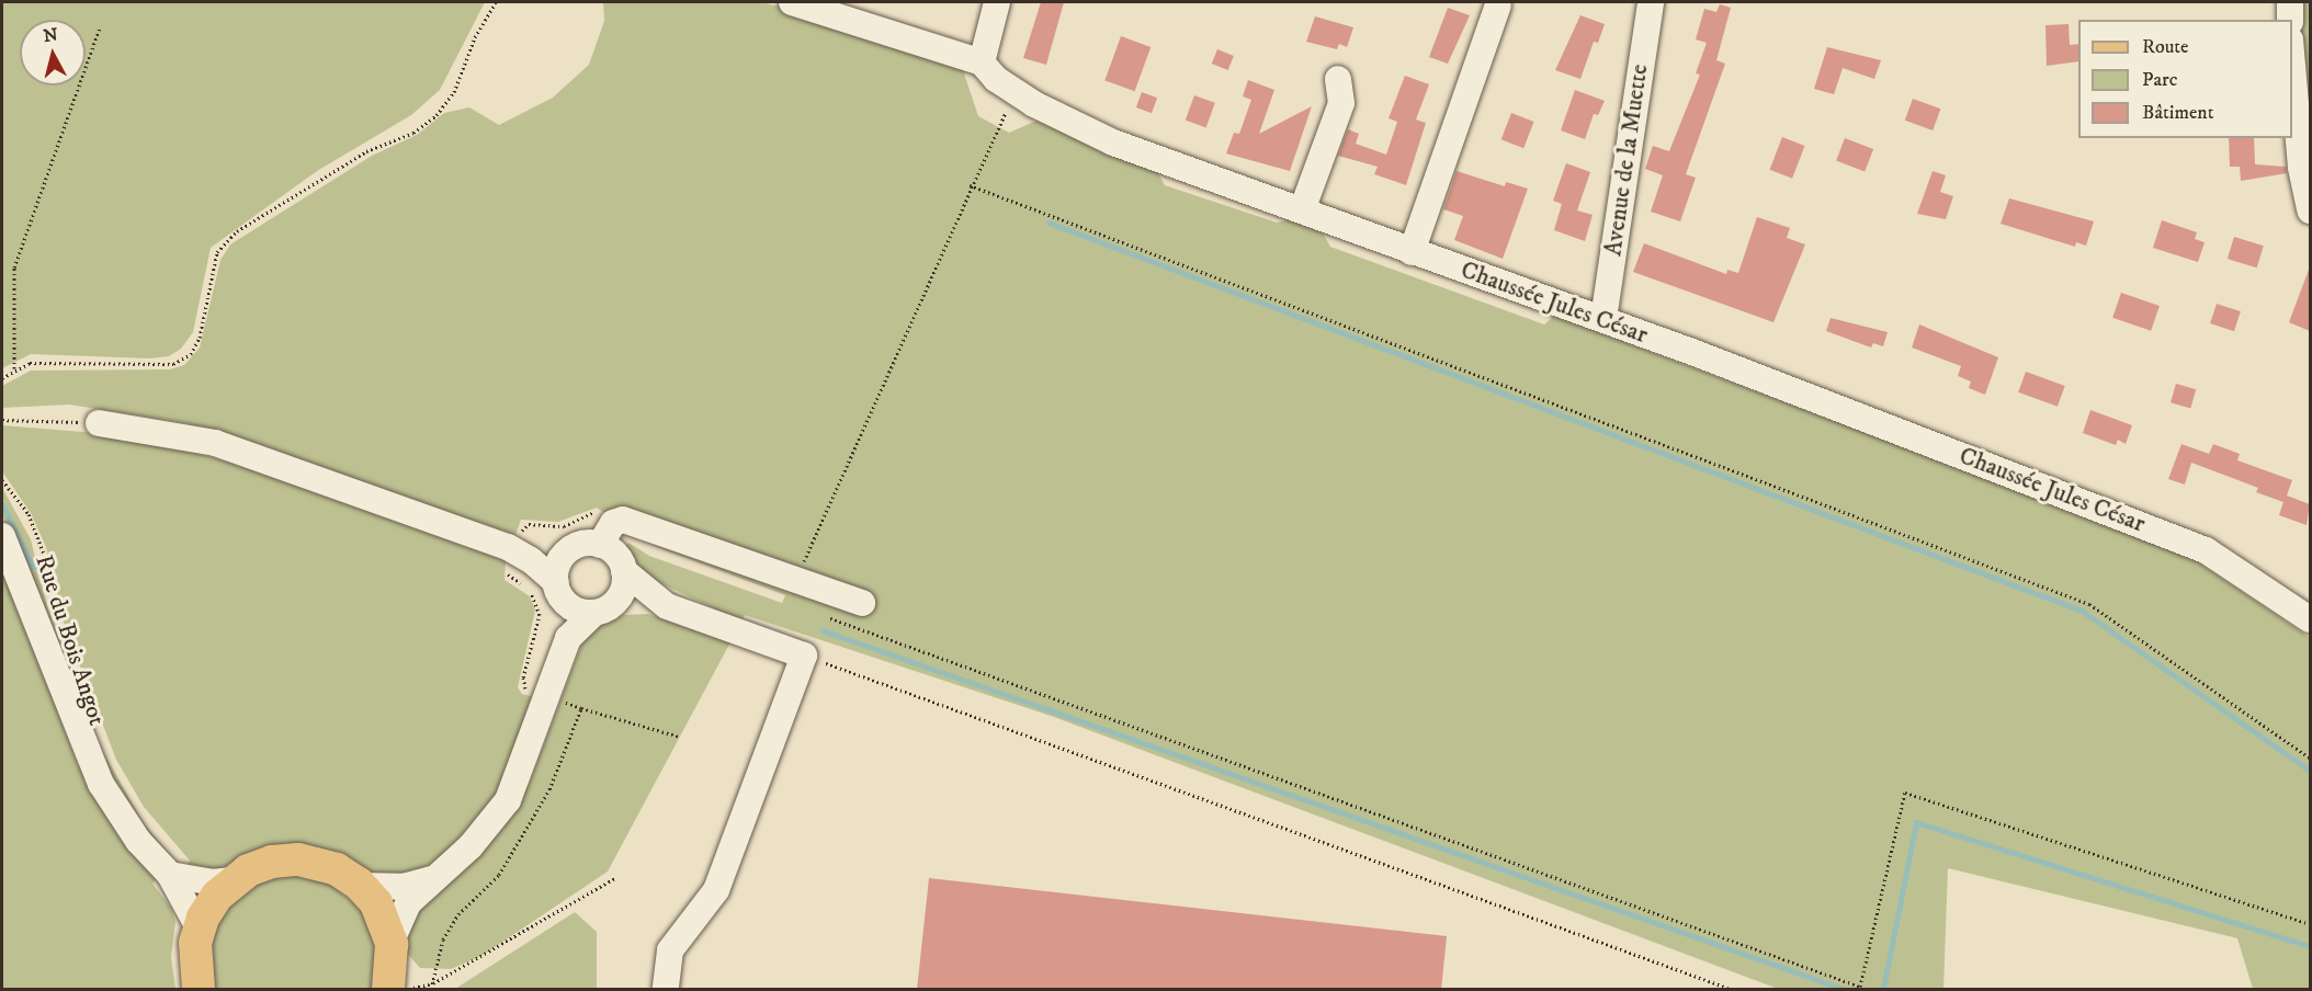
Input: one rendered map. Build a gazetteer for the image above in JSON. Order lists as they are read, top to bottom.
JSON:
{
  "streets": {
    "street": ["Avenue de la Muette", "Chaussée Jules César", "Rue du Bois Angot"]
  },
  "crossings": [
    ["Avenue de la Muette", "Chaussée Jules César"]
  ],
  "legend": ["Route", "Parc", "Bâtiment"],
  "north": "top"
}
